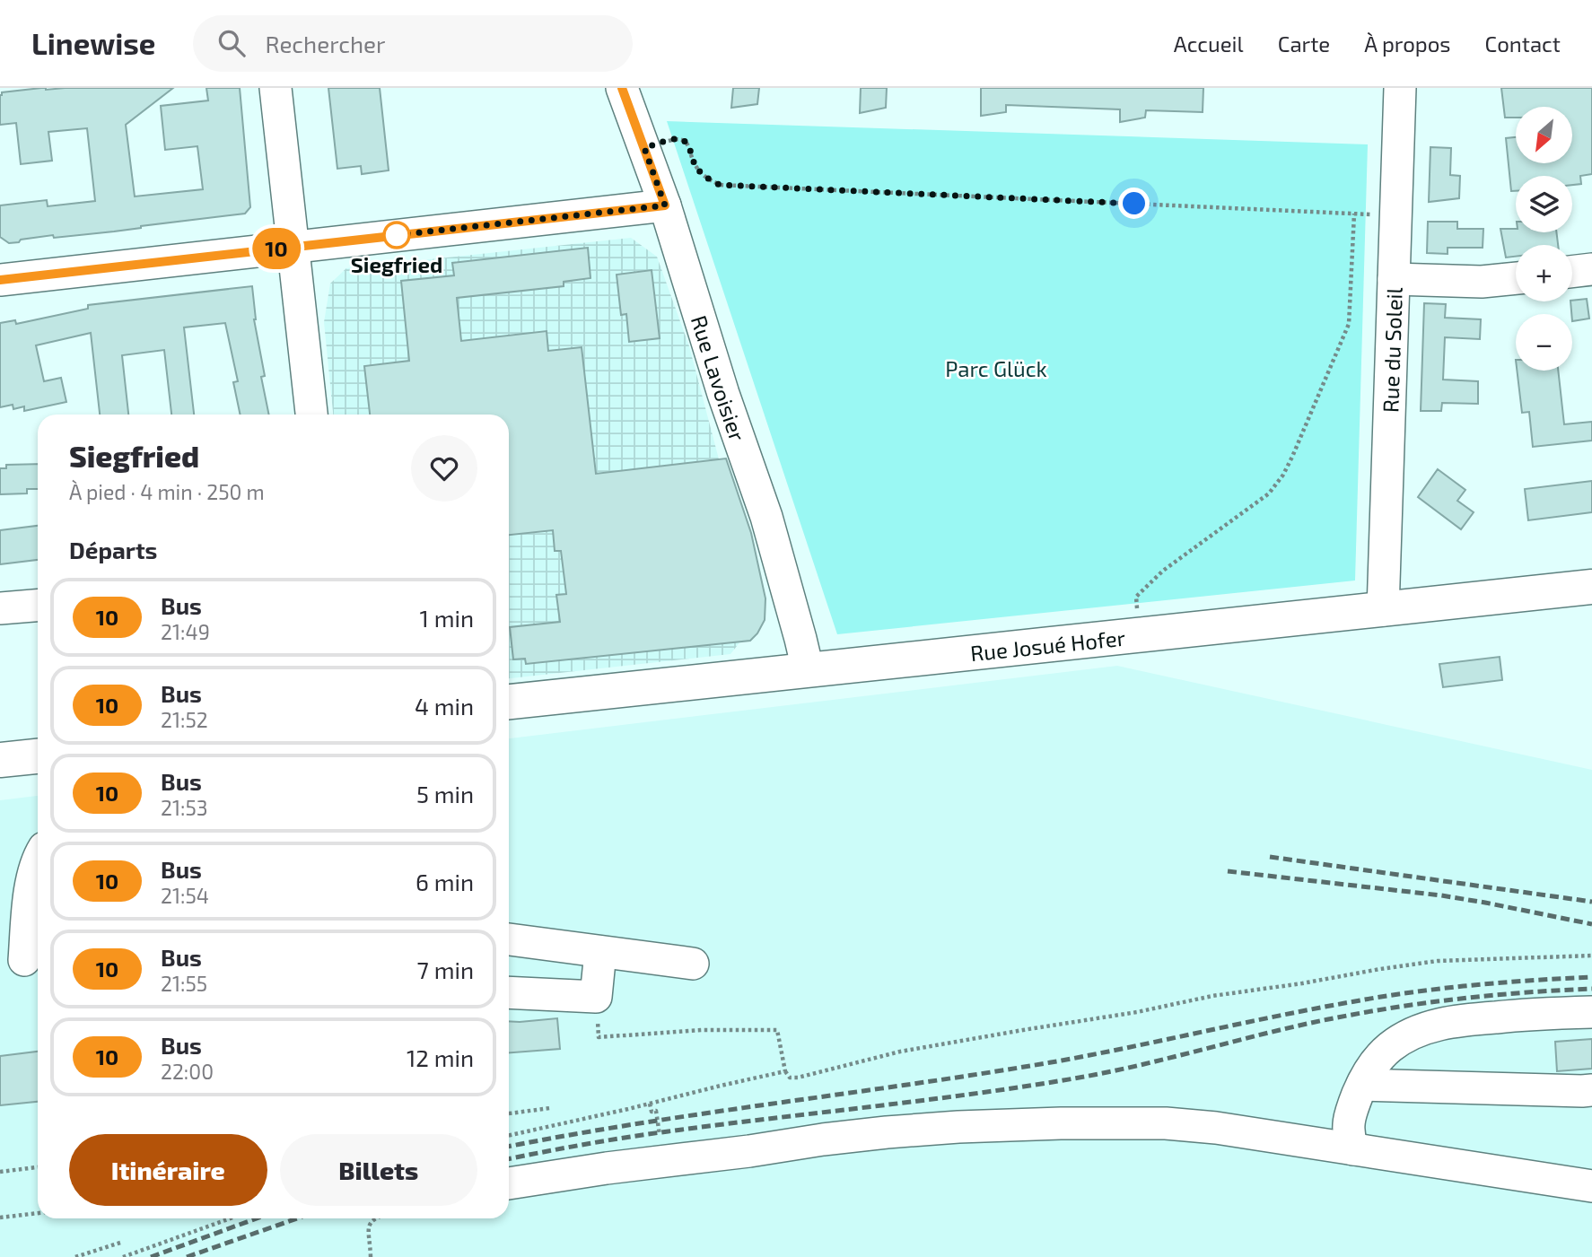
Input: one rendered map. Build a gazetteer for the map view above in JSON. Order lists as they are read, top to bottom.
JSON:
{
  "streets": {
    "main road": ["Rue Josué Hofer"],
    "street": ["Rue du Soleil", "Rue Lavoisier"]
  },
  "crossings": [
    ["Rue du Soleil", "Rue Josué Hofer"],
    ["Rue Lavoisier", "Rue Josué Hofer"]
  ],
  "parks": ["Parc Glück"],
  "places": ["Siegfried"],
  "lines": ["bus line 10"],
  "north": "bottom left",
  "page": {
    "header": "Linewise",
    "search": "Rechercher",
    "nav": [
      "Accueil",
      "Carte",
      "À propos",
      "Contact"
    ],
    "on_map": "10",
    "map_buttons": ["+", "−"],
    "heading": [
      ["Siegfried", "À pied · 4 min · 250 m"],
      "Départs"
    ],
    "list": [
      {
        "mark": "10",
        "name": "Bus",
        "note": "21:49",
        "value": "1 min"
      },
      {
        "mark": "10",
        "name": "Bus",
        "note": "21:52",
        "value": "4 min"
      },
      {
        "mark": "10",
        "name": "Bus",
        "note": "21:53",
        "value": "5 min"
      },
      {
        "mark": "10",
        "name": "Bus",
        "note": "21:54",
        "value": "6 min"
      },
      {
        "mark": "10",
        "name": "Bus",
        "note": "21:55",
        "value": "7 min"
      },
      {
        "mark": "10",
        "name": "Bus",
        "note": "22:00",
        "value": "12 min"
      }
    ],
    "buttons": ["Itinéraire", "Billets"]
  }
}
